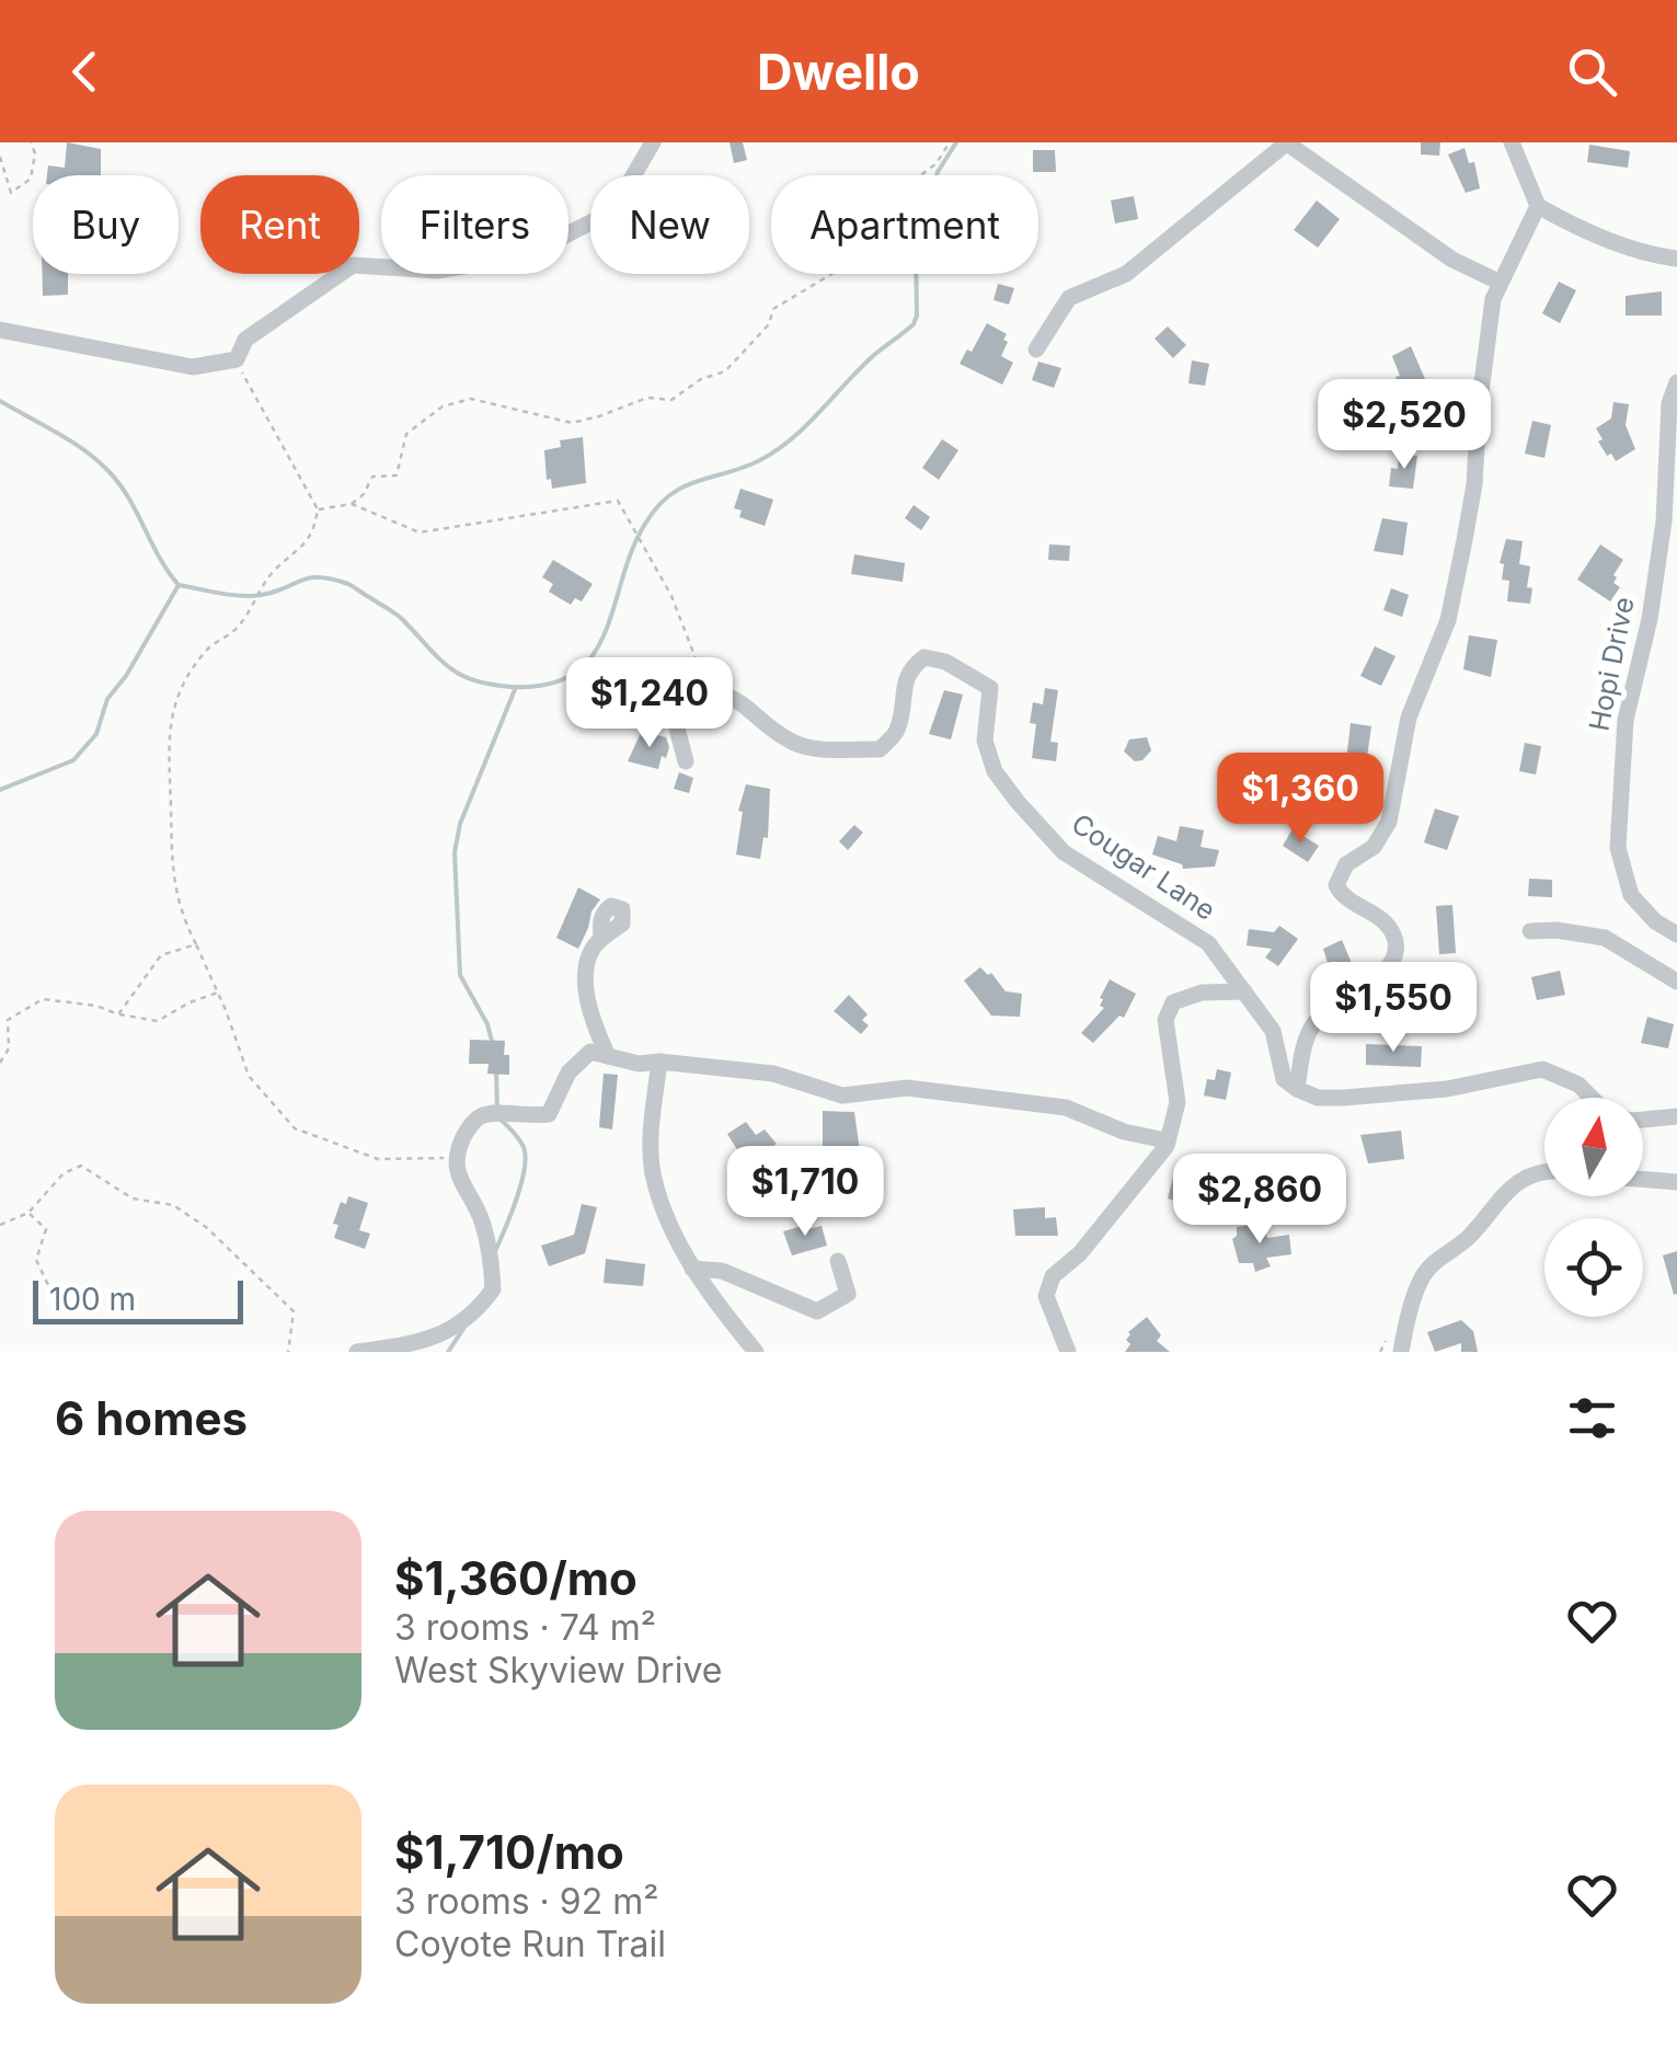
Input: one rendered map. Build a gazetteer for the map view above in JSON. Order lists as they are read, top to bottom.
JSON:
{
  "streets": {
    "street": ["Hopi Drive", "Cougar Lane"]
  },
  "scale_bar": "100 m",
  "north": "top",
  "page": {
    "header": "Dwello",
    "chip": [
      "Buy",
      "Rent",
      "Filters",
      "New",
      "Apartment"
    ],
    "price": [
      "$2,520",
      "$1,240",
      "$1,360",
      "$1,550",
      "$1,710",
      "$2,860"
    ],
    "scale": "100 m",
    "heading": "6 homes",
    "list": [
      {
        "name": "$1,360/mo",
        "note": "3 rooms · 74 m² · West Skyview Drive"
      },
      {
        "name": "$1,710/mo",
        "note": "3 rooms · 92 m² · Coyote Run Trail"
      }
    ]
  }
}
